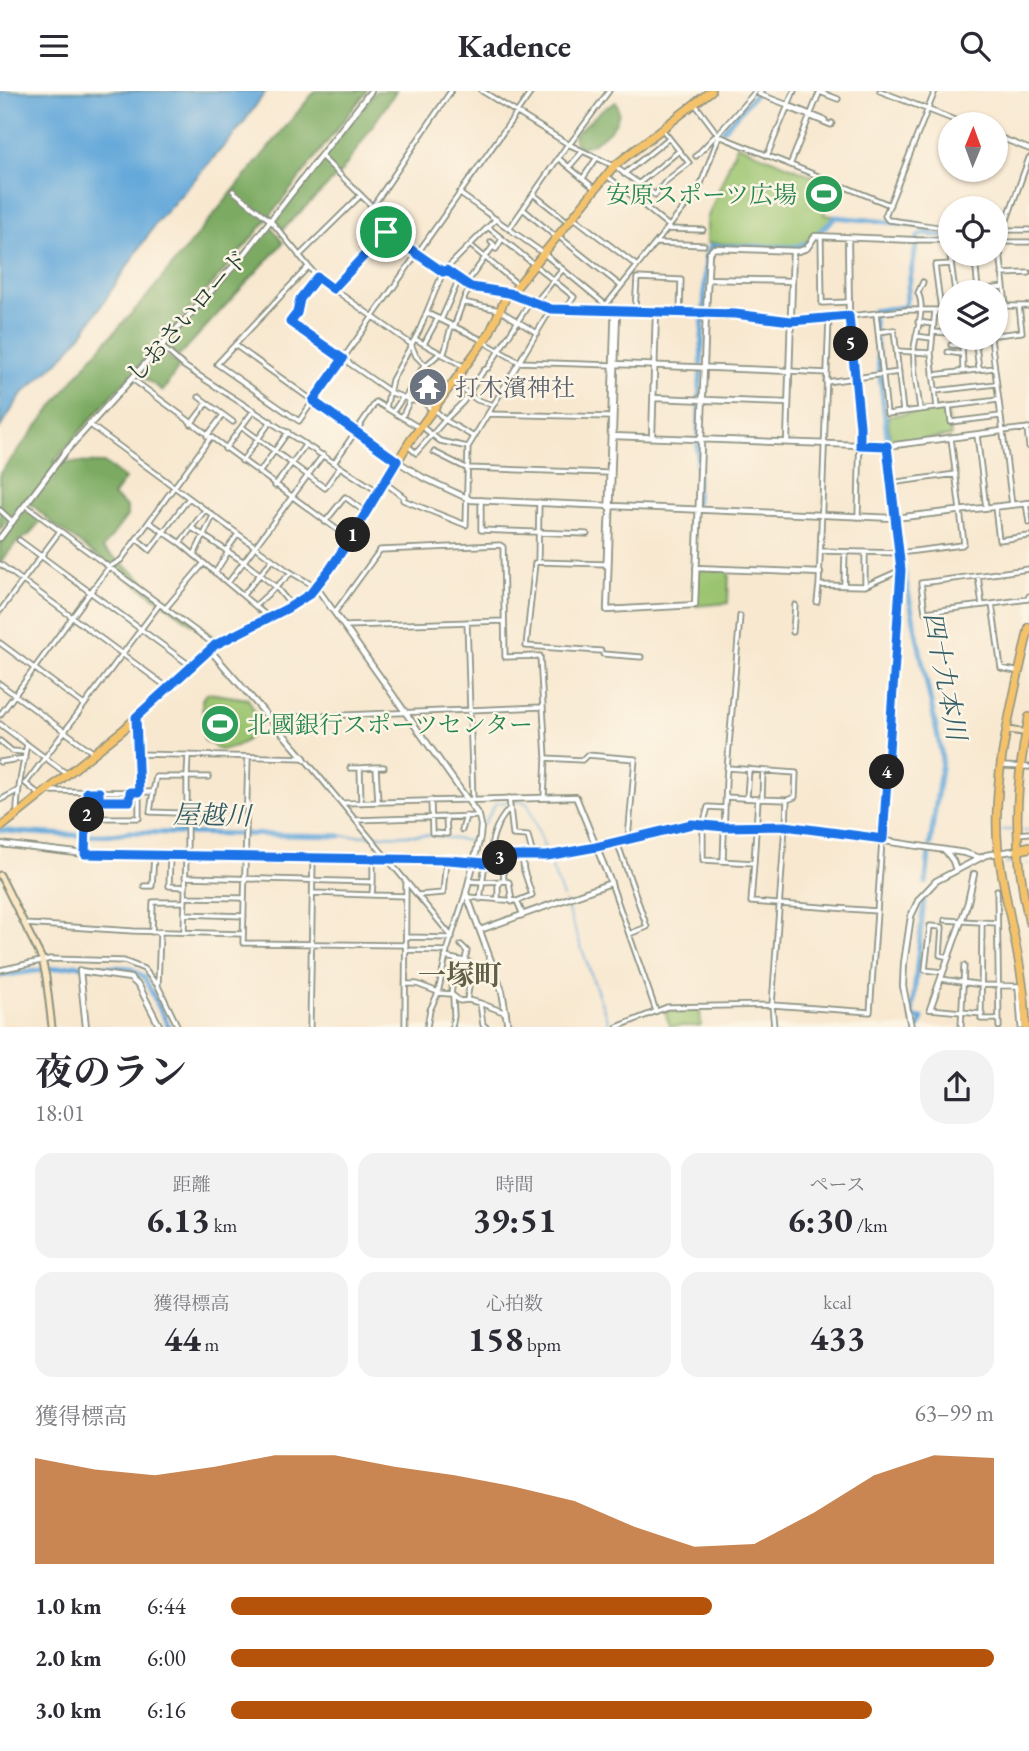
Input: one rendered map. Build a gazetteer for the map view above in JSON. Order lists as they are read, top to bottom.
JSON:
{
  "streets": {
    "street": ["しおさいロード"]
  },
  "districts": ["一塚町"],
  "water": ["四十九本川", "屋越川"],
  "places": {
    "sports": ["安原スポーツ広場", "北國銀行スポーツセンター"],
    "temple": ["打木濱神社"]
  },
  "north": "top",
  "page": {
    "header": "Kadence",
    "pins": [
      "5",
      "1",
      "4",
      "2",
      "3"
    ],
    "heading": ["夜のラン", "18:01"],
    "stats": [
      ["距離", "6.13 km"],
      ["時間", "39:51"],
      ["ペース", "6:30 /km"],
      ["獲得標高", "44 m"],
      ["心拍数", "158 bpm"],
      ["kcal", "433"]
    ],
    "chart": ["獲得標高", "63–99 m"],
    "list": [
      {
        "name": "1.0 km",
        "note": "6:44"
      },
      {
        "name": "2.0 km",
        "note": "6:00"
      },
      {
        "name": "3.0 km",
        "note": "6:16"
      }
    ]
  }
}
